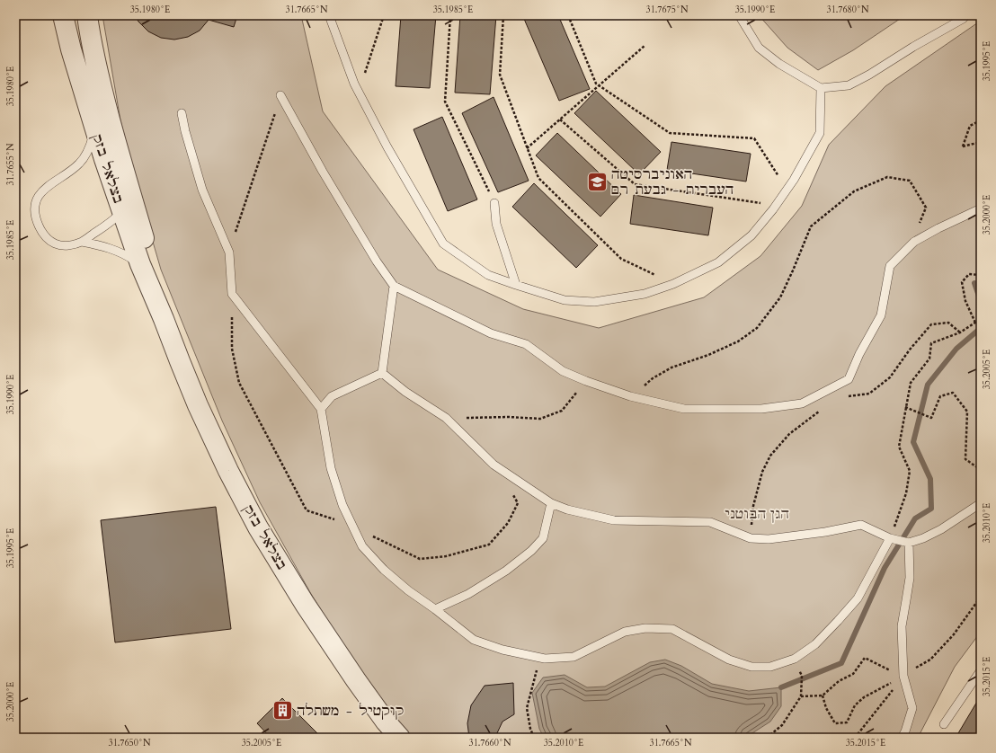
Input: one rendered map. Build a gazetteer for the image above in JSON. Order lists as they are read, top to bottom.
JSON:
{
  "streets": {
    "street": ["בצלאל בזק"]
  },
  "parks": ["הגן הבוטני"],
  "places": {
    "school or university": ["האוניברסיטה העברית - גבעת רם"],
    "building": ["קוקטיל - משתלה"]
  },
  "coordinates": [
    "35.1980°E",
    "31.7665°N",
    "35.1985°E",
    "31.7675°N",
    "35.1990°E",
    "31.7680°N",
    "35.1995°E",
    "31.7655°N",
    "35.2000°E",
    "35.2005°E",
    "35.2010°E",
    "35.2015°E",
    "31.7650°N",
    "31.7660°N"
  ]
}
